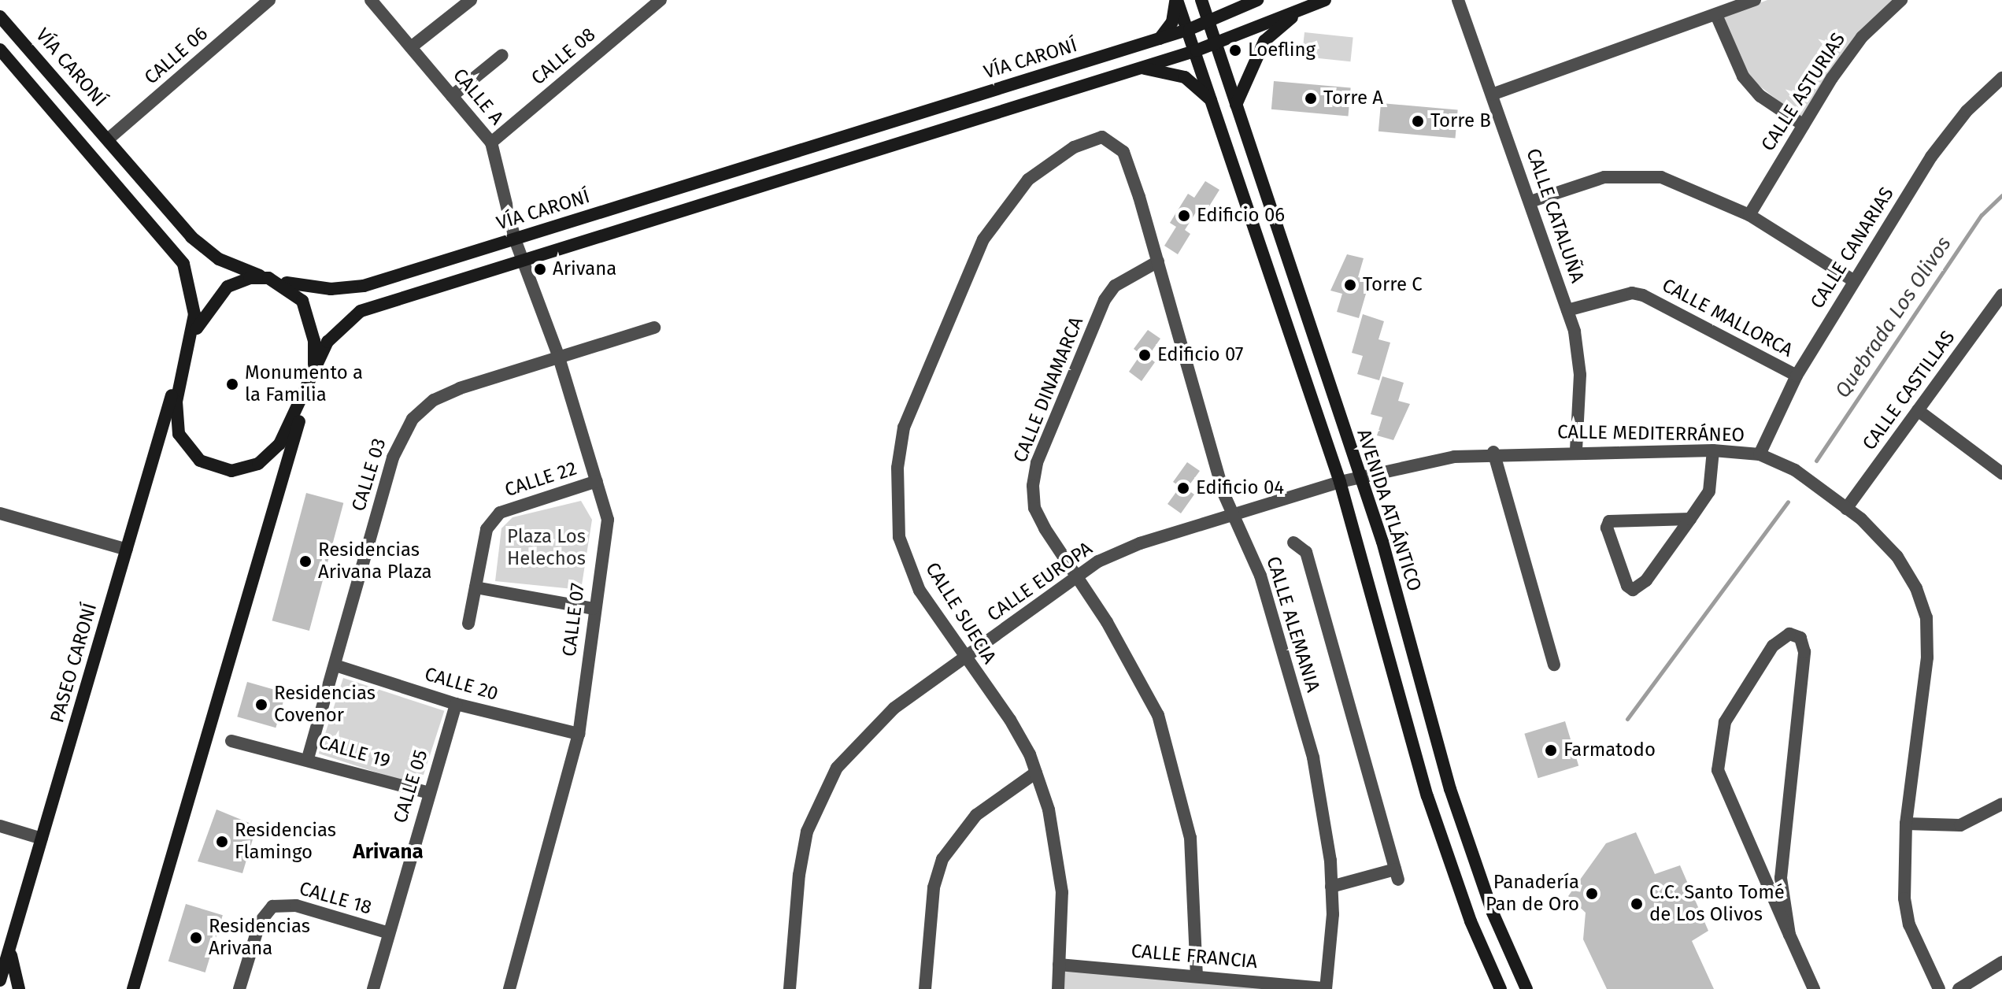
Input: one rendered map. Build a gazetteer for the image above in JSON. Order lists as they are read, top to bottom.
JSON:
{
  "streets": {
    "main road": ["VÍA CARONÍ", "AVENIDA ATLÁNTICO", "PASEO CARONÍ"],
    "street": [
      "CALLE 06",
      "CALLE 08",
      "CALLE ASTURIAS",
      "CALLE A",
      "CALLE CATALUÑA",
      "CALLE CANARIAS",
      "CALLE MALLORCA",
      "CALLE DINAMARCA",
      "CALLE CASTILLAS",
      "CALLE MEDITERRÁNEO",
      "CALLE 03",
      "CALLE 22",
      "CALLE EUROPA",
      "CALLE SUECIA",
      "CALLE 07",
      "CALLE ALEMANIA",
      "CALLE 20",
      "CALLE 19",
      "CALLE 05",
      "CALLE 18",
      "CALLE FRANCIA"
    ]
  },
  "crossings": [
    ["CALLE 06", "VÍA CARONÍ"],
    ["CALLE 08", "CALLE A"],
    ["VÍA CARONÍ", "CALLE A"],
    ["VÍA CARONÍ", "AVENIDA ATLÁNTICO"],
    ["VÍA CARONÍ", "PASEO CARONÍ"],
    ["CALLE A", "CALLE 07"],
    ["CALLE CATALUÑA", "CALLE MALLORCA"],
    ["CALLE CATALUÑA", "CALLE MEDITERRÁNEO"],
    ["CALLE CANARIAS", "CALLE MALLORCA"],
    ["CALLE CANARIAS", "CALLE MEDITERRÁNEO"],
    ["CALLE DINAMARCA", "CALLE EUROPA"],
    ["CALLE DINAMARCA", "CALLE ALEMANIA"],
    ["CALLE DINAMARCA", "CALLE FRANCIA"],
    ["CALLE CASTILLAS", "CALLE MEDITERRÁNEO"],
    ["CALLE MEDITERRÁNEO", "AVENIDA ATLÁNTICO"],
    ["CALLE MEDITERRÁNEO", "CALLE EUROPA"],
    ["CALLE 03", "CALLE 07"],
    ["CALLE 03", "CALLE 20"],
    ["CALLE 03", "CALLE 19"],
    ["CALLE 22", "CALLE 07"],
    ["AVENIDA ATLÁNTICO", "CALLE EUROPA"],
    ["CALLE EUROPA", "CALLE SUECIA"],
    ["CALLE EUROPA", "CALLE ALEMANIA"],
    ["CALLE SUECIA", "CALLE ALEMANIA"],
    ["CALLE SUECIA", "CALLE FRANCIA"],
    ["CALLE 07", "CALLE 20"],
    ["CALLE ALEMANIA", "CALLE FRANCIA"],
    ["CALLE 20", "CALLE 05"],
    ["CALLE 19", "CALLE 05"],
    ["CALLE 05", "CALLE 18"]
  ],
  "districts": ["Arivana"],
  "water": ["Quebrada Los Olivos"],
  "parks": ["Plaza Los Helechos"],
  "places": [
    "Loefling",
    "Torre A",
    "Torre B",
    "Edificio 06",
    "Arivana",
    "Torre C",
    "Edificio 07",
    "Monumento a la Familia",
    "Edificio 04",
    "Residencias Arivana Plaza",
    "Residencias Covenor",
    "Farmatodo",
    "Residencias Flamingo",
    "Panadería Pan de Oro",
    "C.C. Santo Tomé de Los Olivos",
    "Residencias Arivana"
  ]
}
